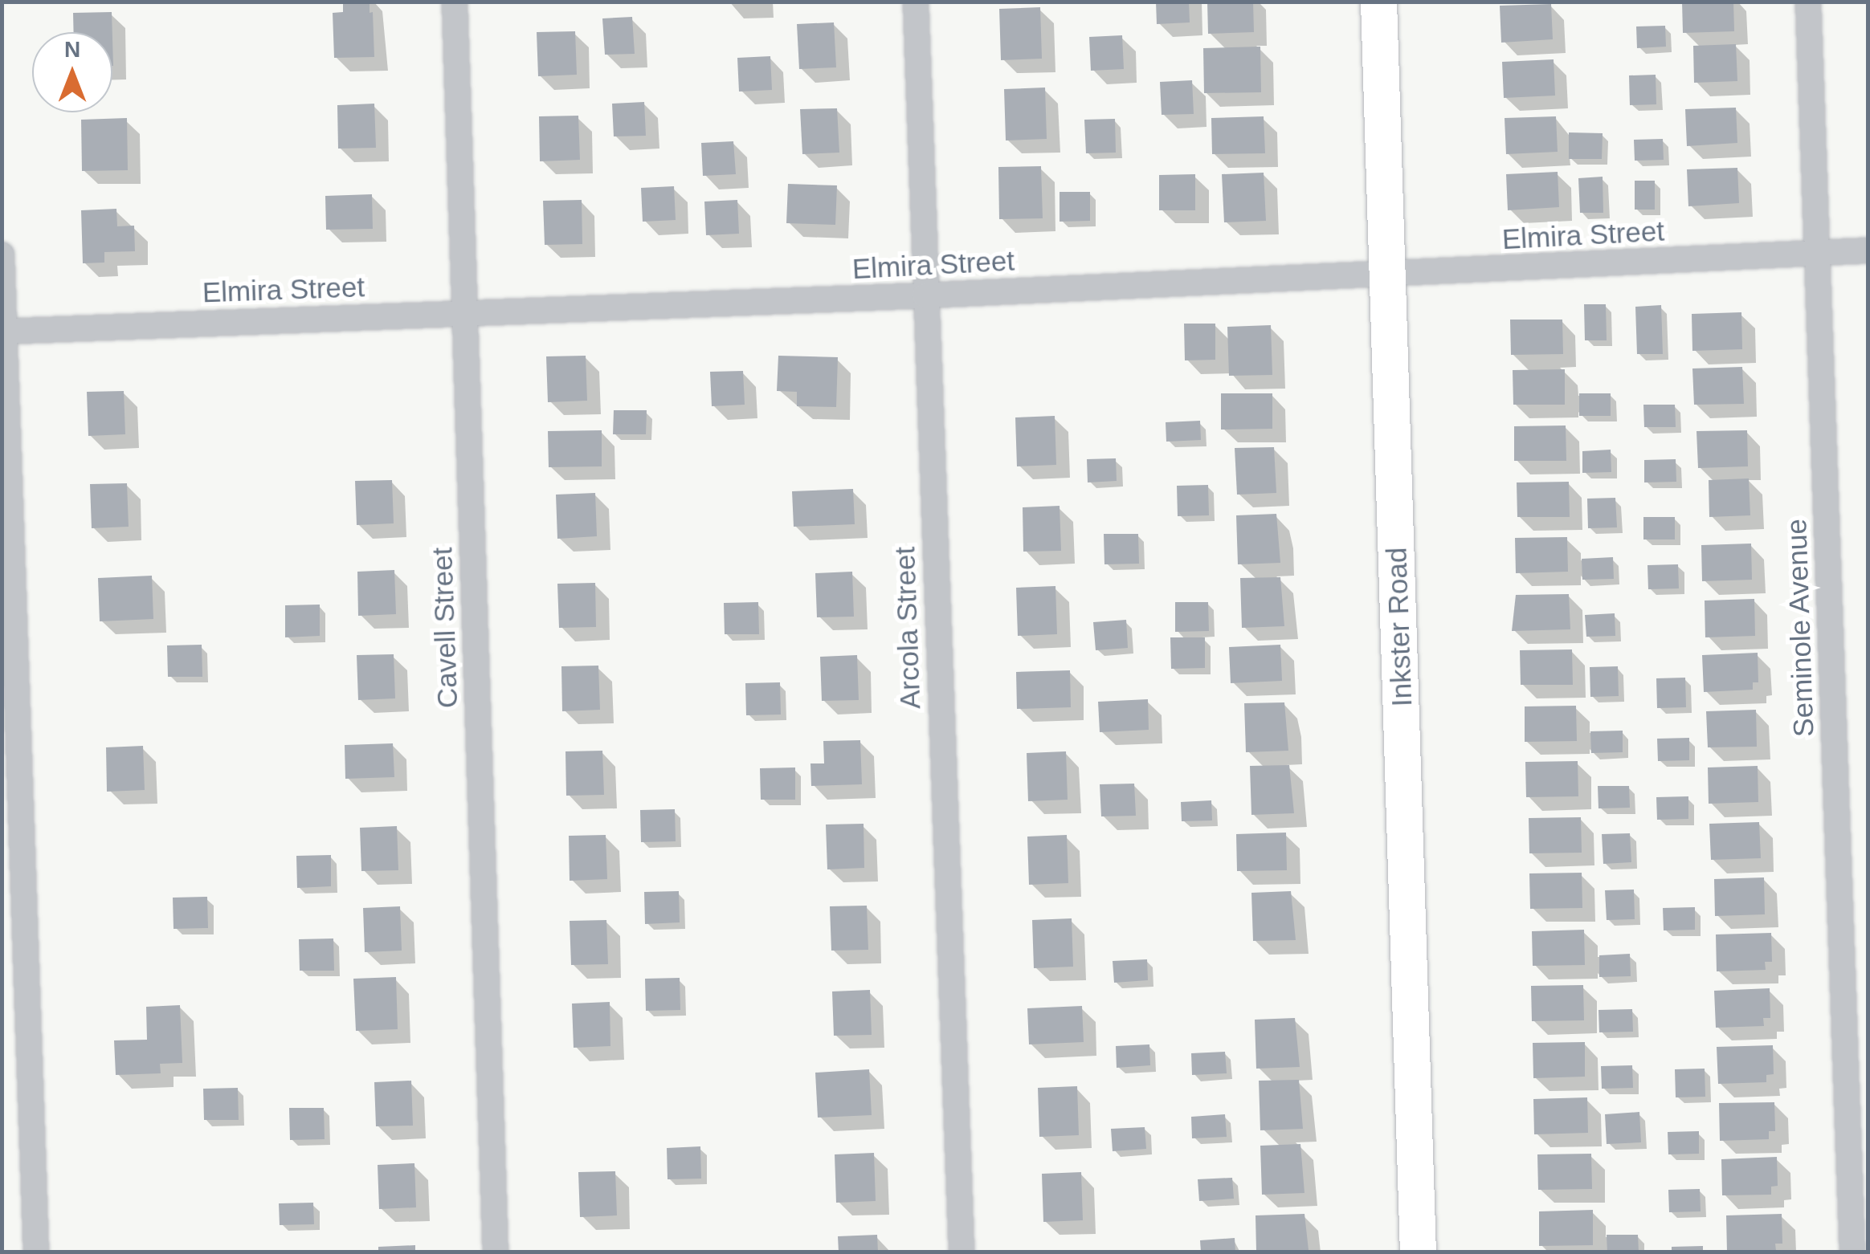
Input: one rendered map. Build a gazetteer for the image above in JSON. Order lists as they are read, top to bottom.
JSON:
{
  "streets": {
    "main road": ["Inkster Road"],
    "street": [
      "Elmira Street",
      "Cavell Street",
      "Arcola Street",
      "Seminole Avenue"
    ]
  },
  "crossings": [
    ["Elmira Street", "Inkster Road"],
    ["Elmira Street", "Cavell Street"],
    ["Elmira Street", "Arcola Street"],
    ["Elmira Street", "Seminole Avenue"]
  ],
  "north": "top"
}
